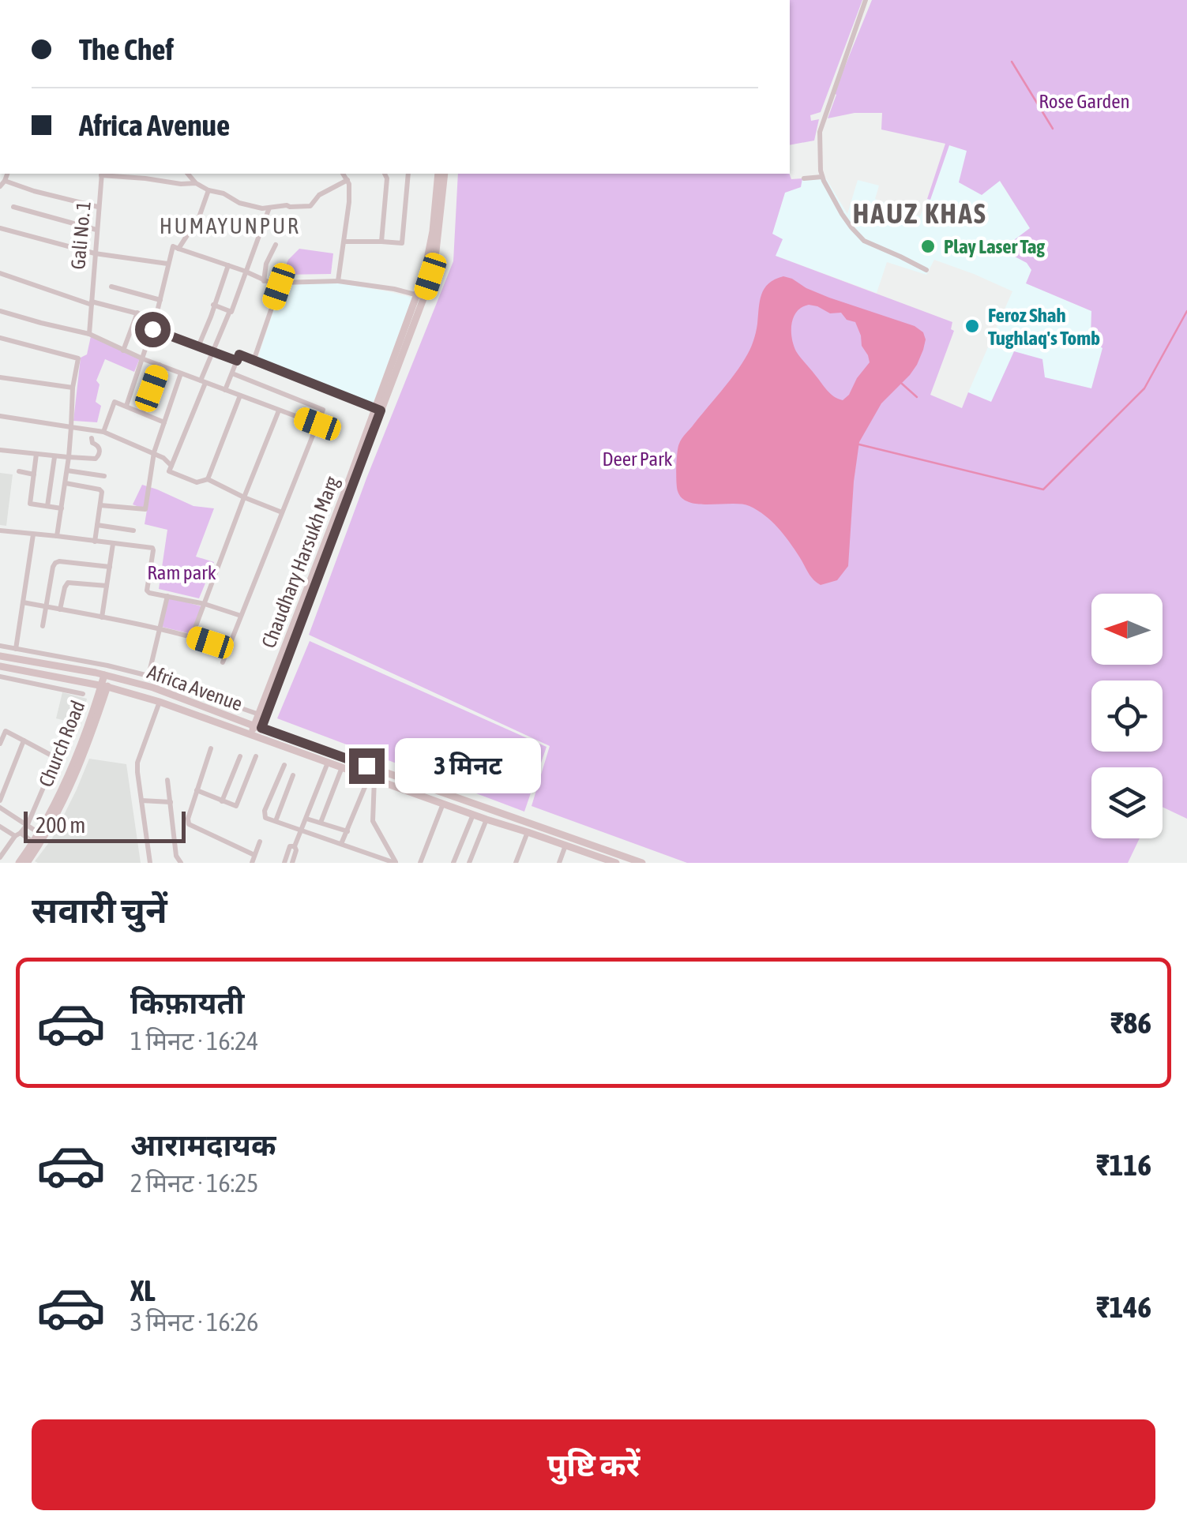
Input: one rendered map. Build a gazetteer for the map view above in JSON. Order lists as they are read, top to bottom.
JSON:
{
  "streets": {
    "main road": ["Chaudhary Harsukh Marg", "Africa Avenue", "Church Road"],
    "street": ["Gali No. 1"]
  },
  "crossings": [
    ["Chaudhary Harsukh Marg", "Africa Avenue"],
    ["Africa Avenue", "Church Road"]
  ],
  "districts": ["HAUZ KHAS", "HUMAYUNPUR"],
  "parks": ["Rose Garden", "Deer Park", "Ram park"],
  "places": ["Play Laser Tag", "Feroz Shah Tughlaq's Tomb"],
  "scale_bar": "200 m",
  "north": "left",
  "page": {
    "banner": ["The Chef", "Africa Avenue"],
    "bubble": "3 मिनट",
    "scale": "200 m",
    "heading": "सवारी चुनें",
    "list": [
      {
        "name": "किफ़ायती",
        "note": "1 मिनट · 16:24",
        "value": "₹86"
      },
      {
        "name": "आरामदायक",
        "note": "2 मिनट · 16:25",
        "value": "₹116"
      },
      {
        "name": "XL",
        "note": "3 मिनट · 16:26",
        "value": "₹146"
      }
    ],
    "buttons": "पुष्टि करें"
  }
}
